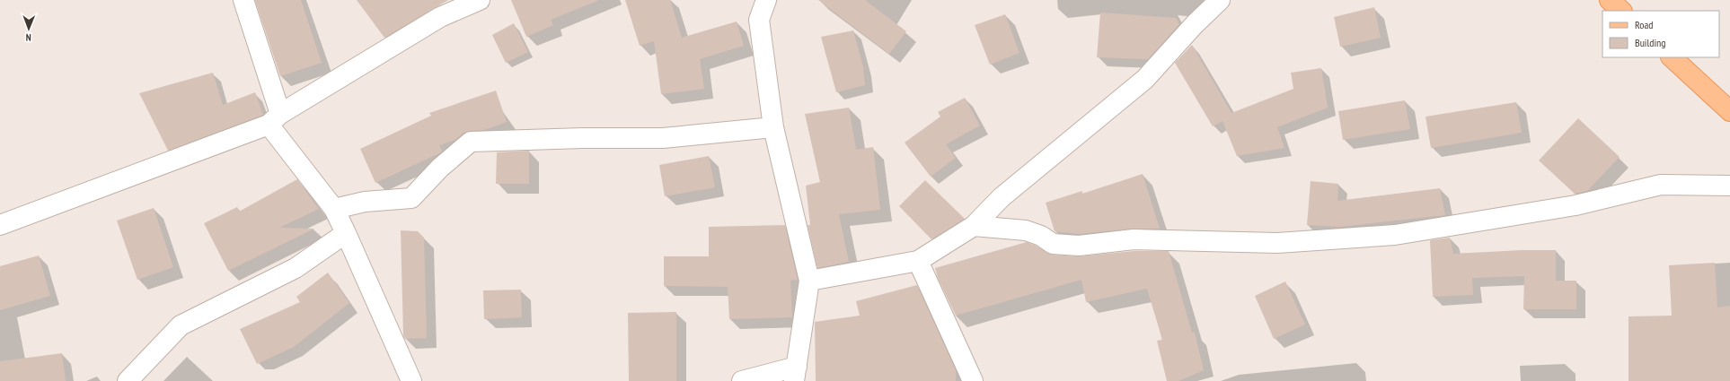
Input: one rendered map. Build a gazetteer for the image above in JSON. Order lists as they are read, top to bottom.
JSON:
{
  "legend": ["Road", "Building"],
  "north": "bottom"
}
